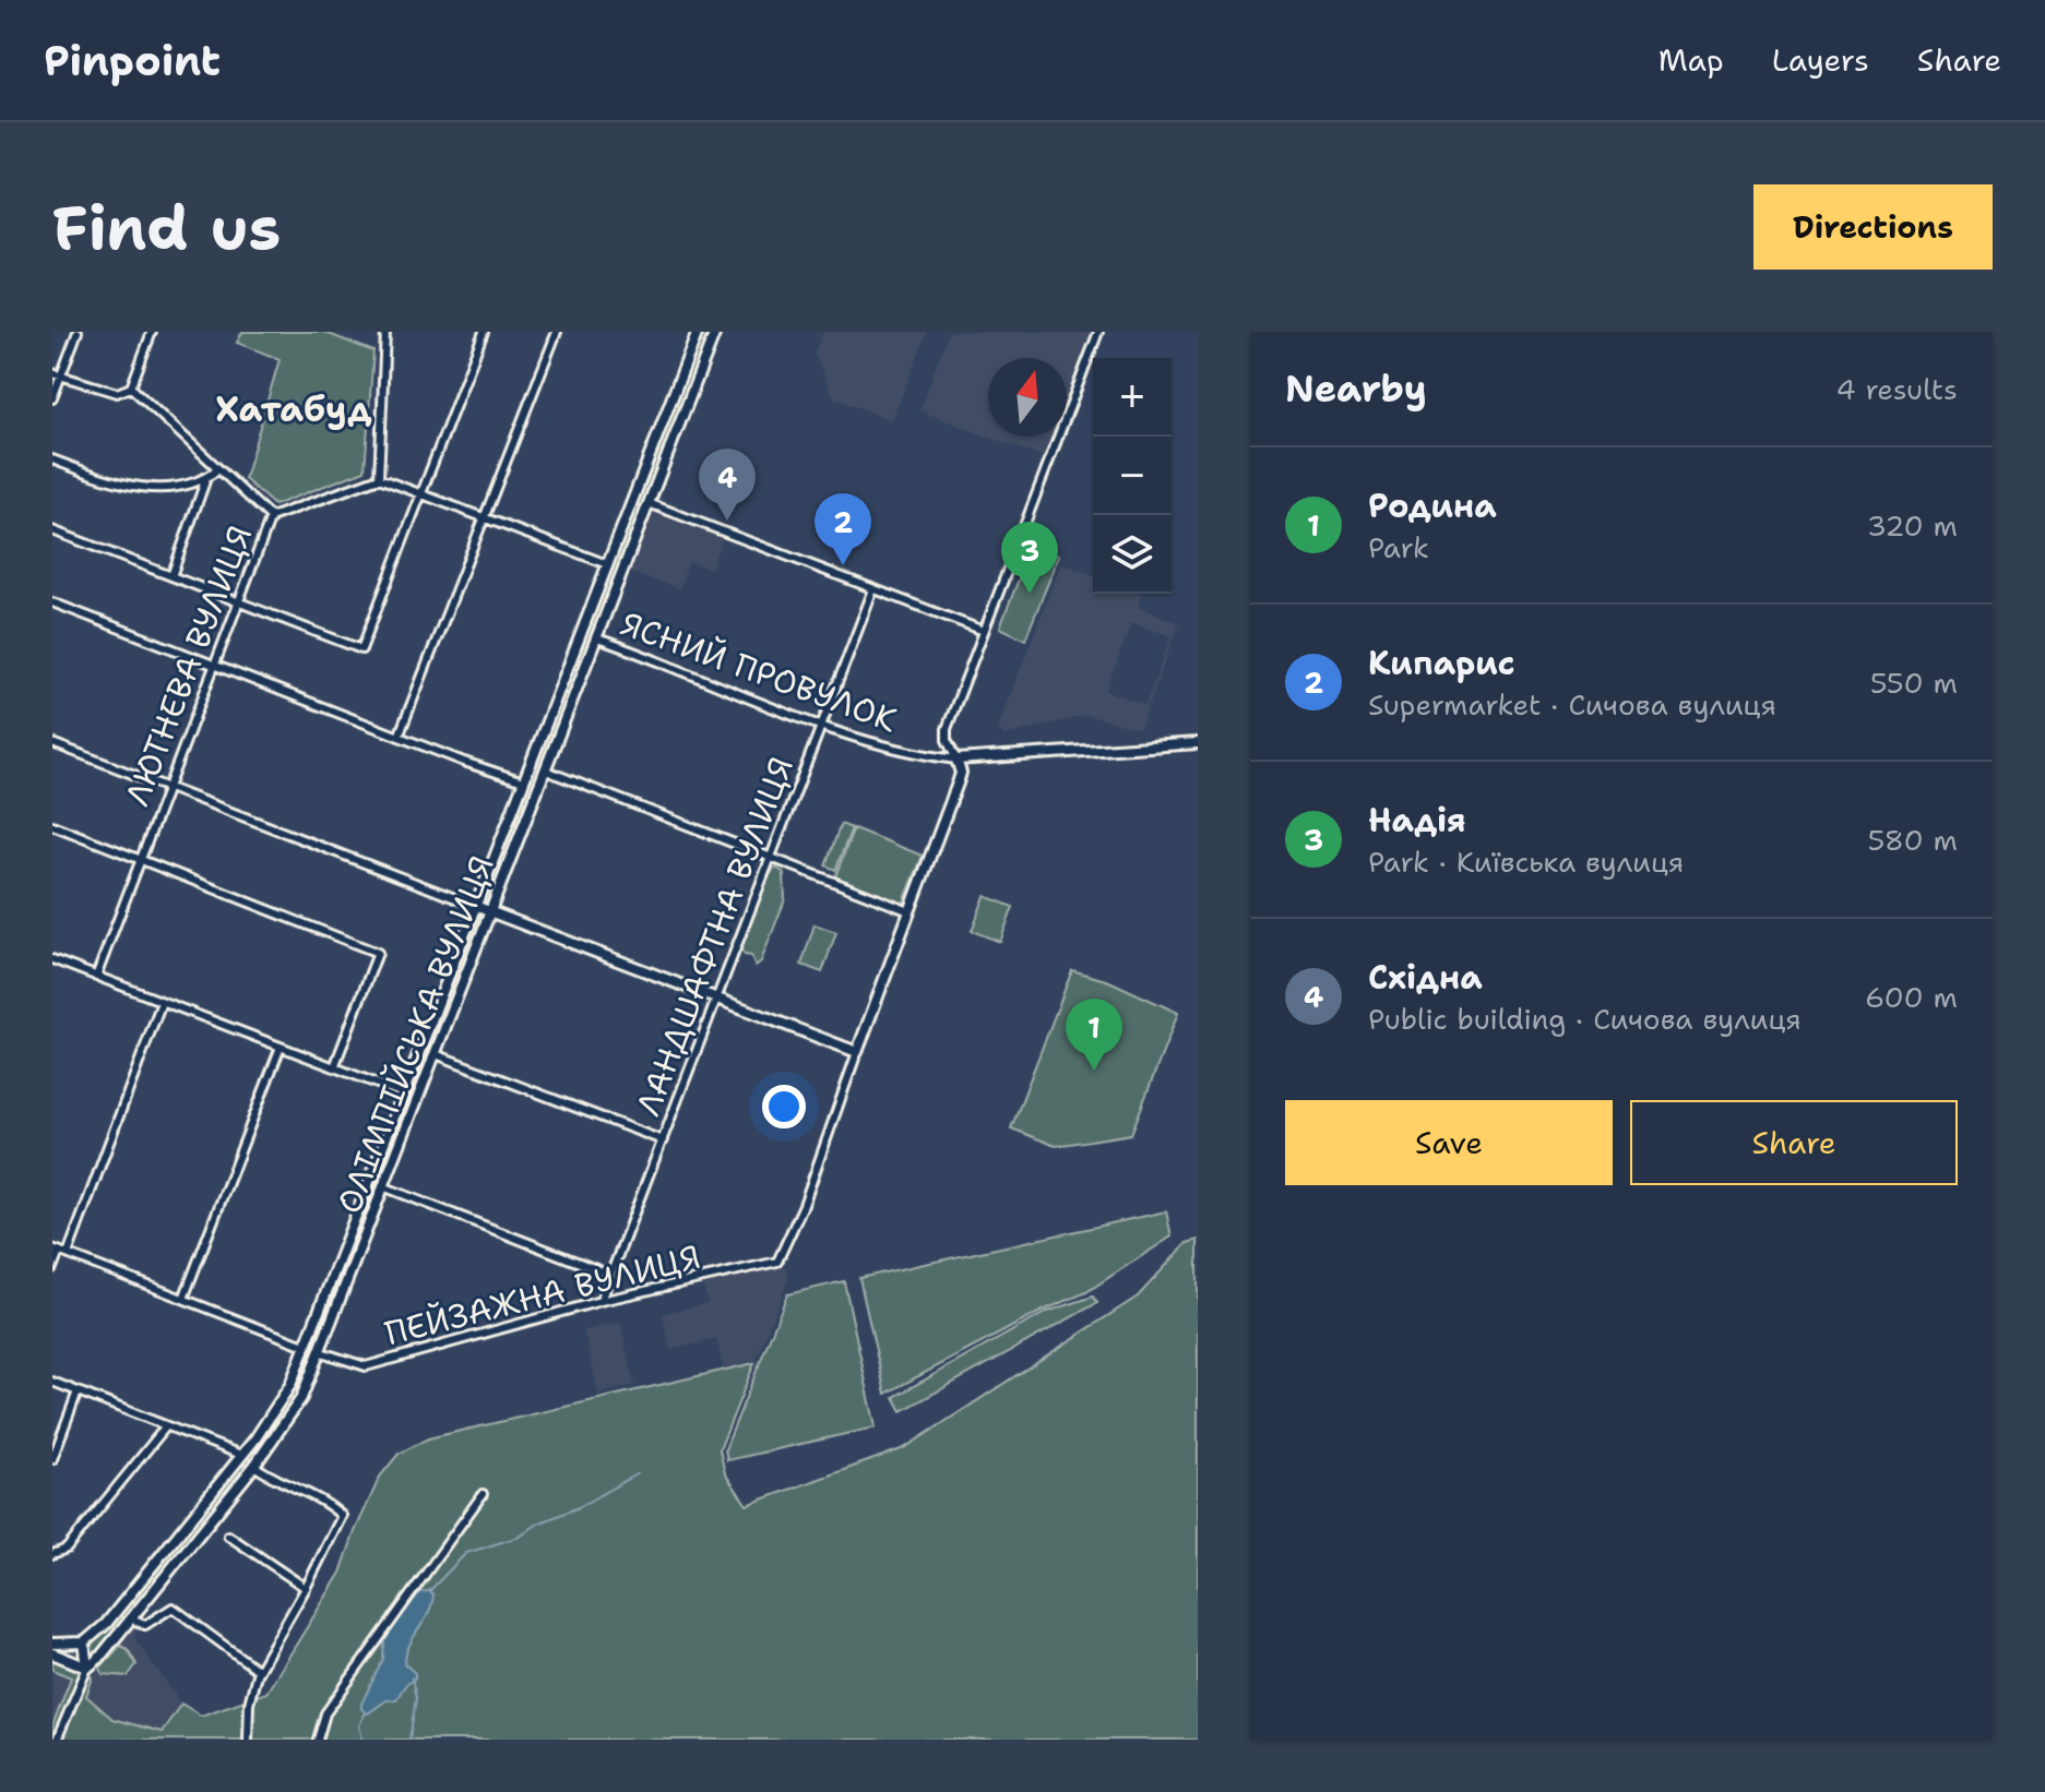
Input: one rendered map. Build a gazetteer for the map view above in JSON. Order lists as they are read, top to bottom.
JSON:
{
  "streets": {
    "main road": ["ОЛІМПІЙСЬКА ВУЛИЦЯ"],
    "street": [
      "ЛЮТНЕВА ВУЛИЦЯ",
      "ЯСНИЙ ПРОВУЛОК",
      "ЛАНДШАФТНА ВУЛИЦЯ",
      "ПЕЙЗАЖНА ВУЛИЦЯ"
    ]
  },
  "crossings": [
    ["ЯСНИЙ ПРОВУЛОК", "ЛАНДШАФТНА ВУЛИЦЯ"],
    ["ЯСНИЙ ПРОВУЛОК", "ОЛІМПІЙСЬКА ВУЛИЦЯ"],
    ["ЛАНДШАФТНА ВУЛИЦЯ", "ПЕЙЗАЖНА ВУЛИЦЯ"],
    ["ОЛІМПІЙСЬКА ВУЛИЦЯ", "ПЕЙЗАЖНА ВУЛИЦЯ"]
  ],
  "districts": ["Хатабуд"],
  "north": "top",
  "page": {
    "header": "Pinpoint",
    "nav": ["Map", "Layers", "Share"],
    "buttons": [
      "Directions",
      ["Save", "Share"]
    ],
    "title": "Find us",
    "heading": ["Nearby", "4 results"],
    "map_buttons": ["+", "−"],
    "list": [
      {
        "mark": "1",
        "name": "Родина",
        "note": "Park",
        "value": "320 m"
      },
      {
        "mark": "2",
        "name": "Кипарис",
        "note": "Supermarket · Сичова вулиця",
        "value": "550 m"
      },
      {
        "mark": "3",
        "name": "Надія",
        "note": "Park · Київська вулиця",
        "value": "580 m"
      },
      {
        "mark": "4",
        "name": "Східна",
        "note": "Public building · Сичова вулиця",
        "value": "600 m"
      }
    ],
    "pins": [
      "4",
      "2",
      "3",
      "1"
    ]
  }
}
